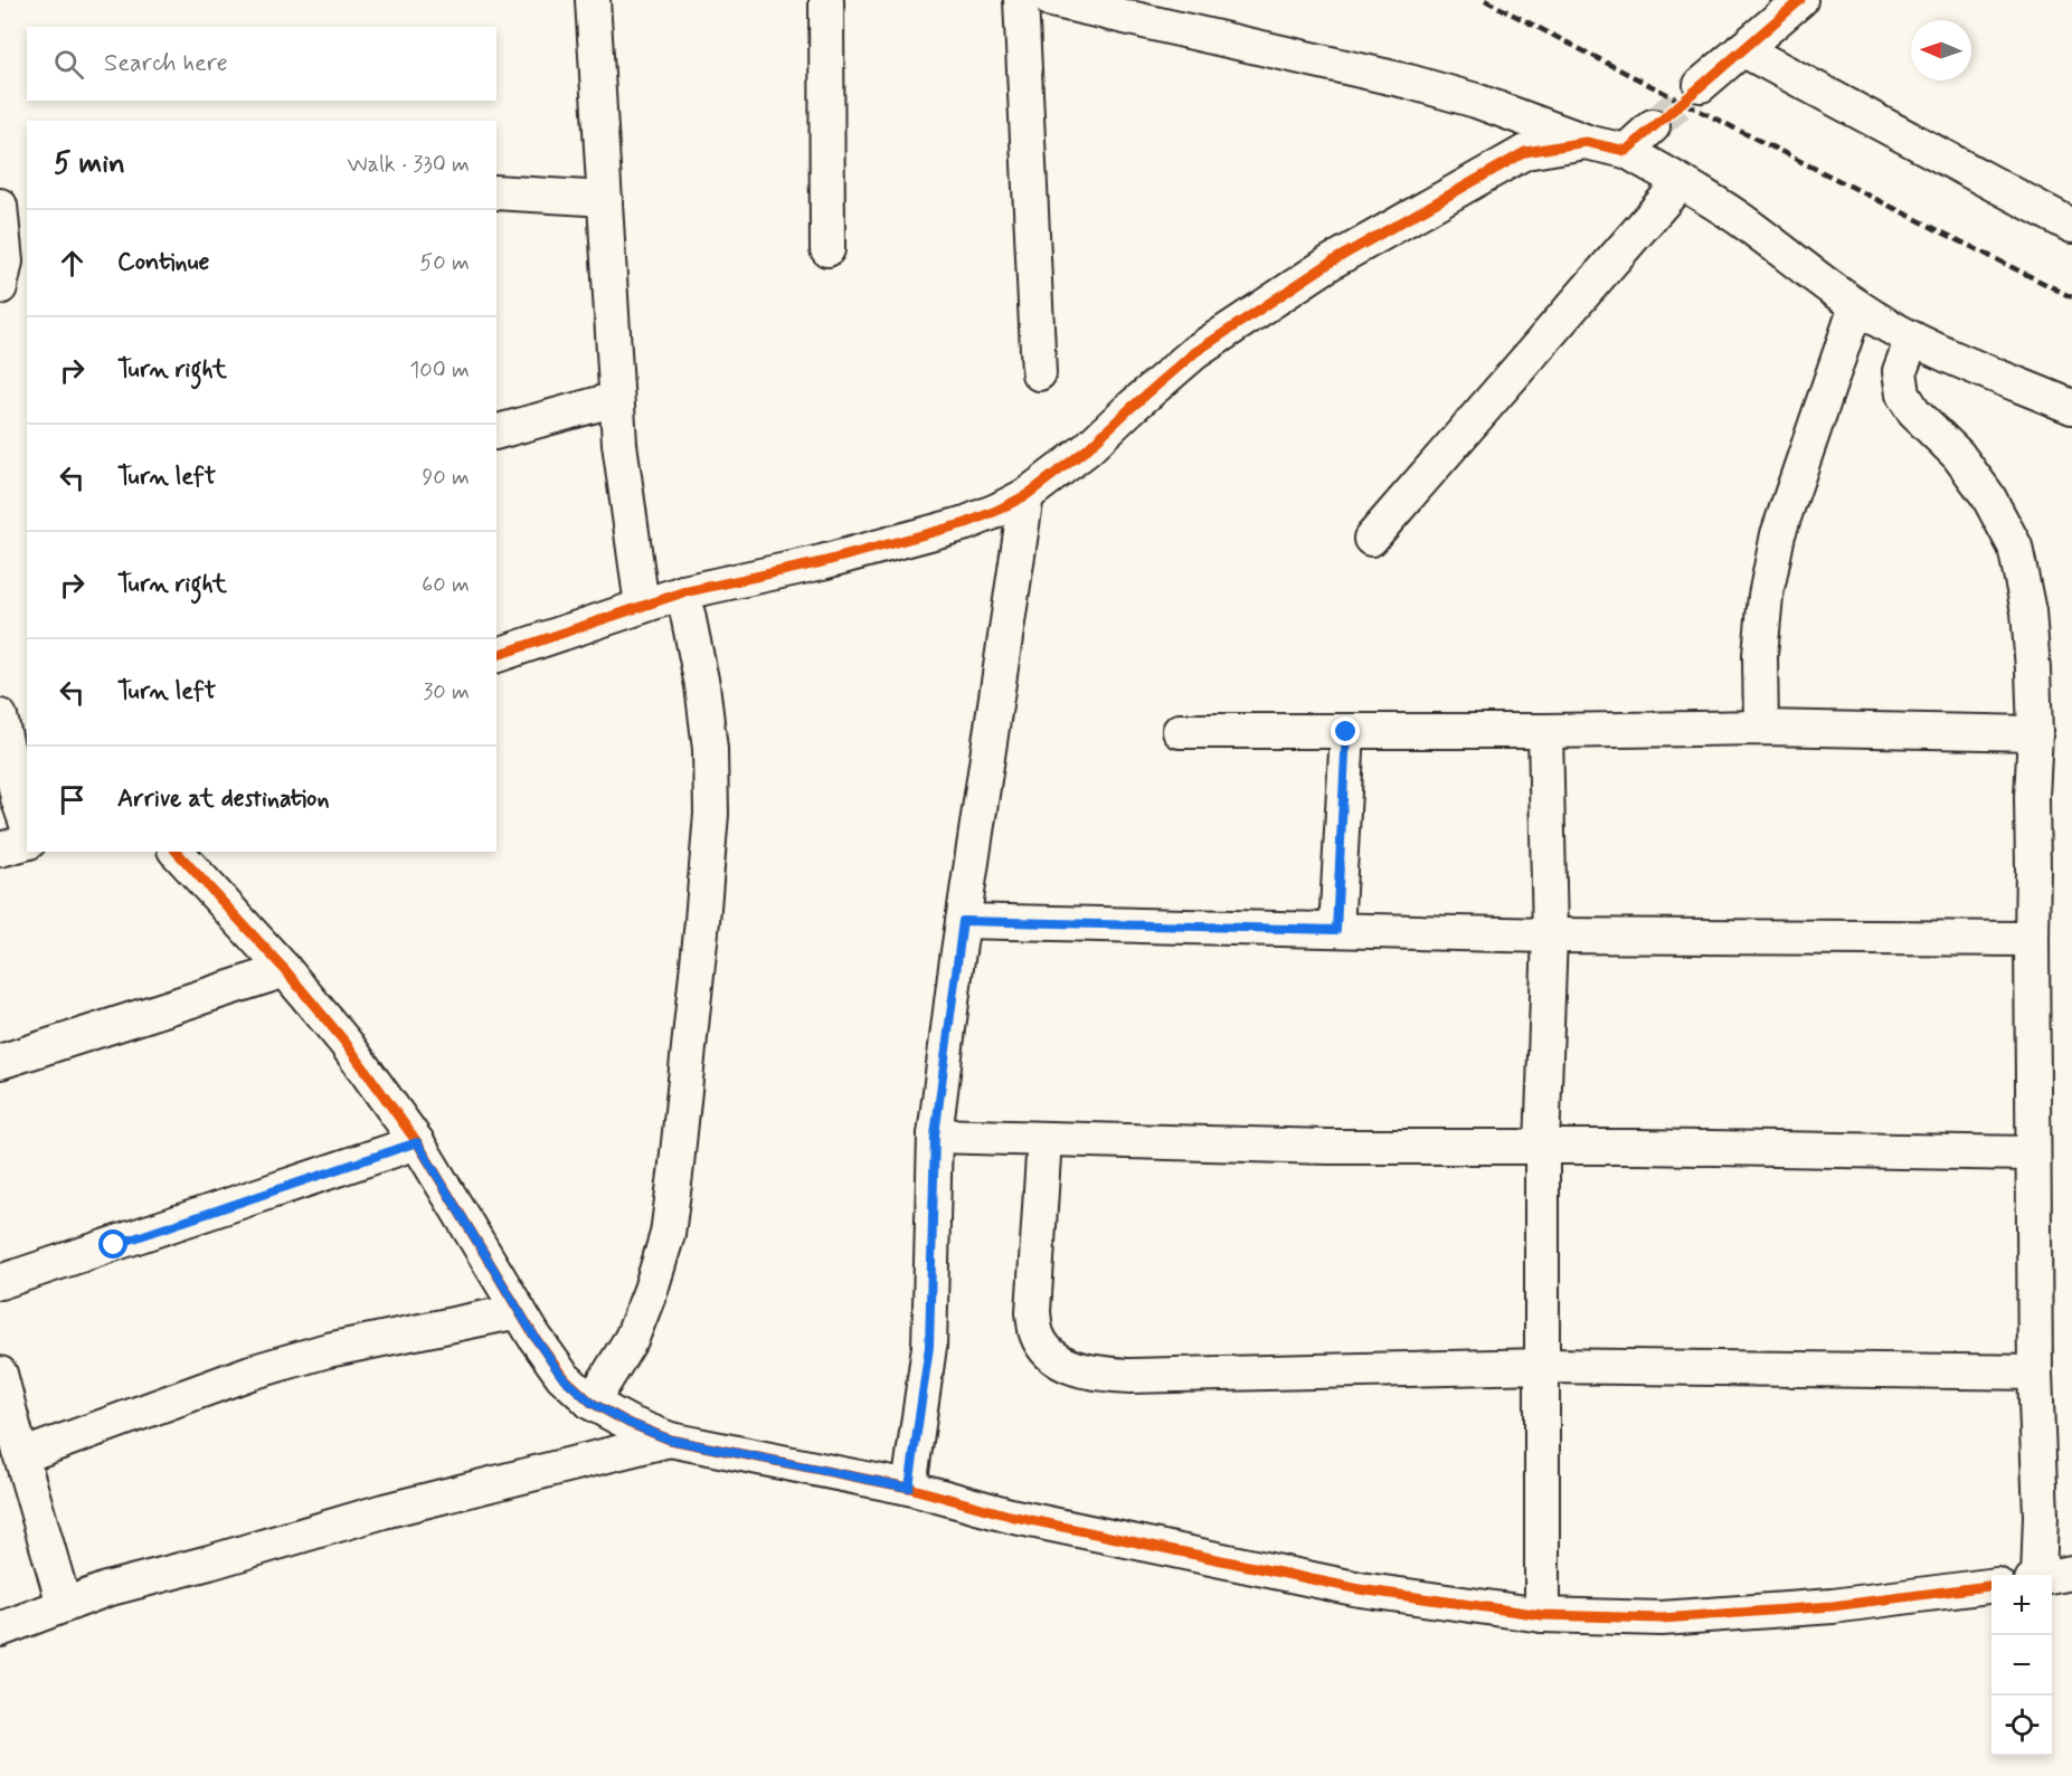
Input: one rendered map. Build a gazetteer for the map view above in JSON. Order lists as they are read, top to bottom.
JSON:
{
  "north": "left",
  "page": {
    "search": "Search here",
    "heading": ["5 min", "Walk · 330 m"],
    "list": [
      ["Continue", "50 m"],
      ["Turn right", "100 m"],
      ["Turn left", "90 m"],
      ["Turn right", "60 m"],
      ["Turn left", "30 m"],
      "Arrive at destination"
    ],
    "map_buttons": ["+", "−"]
  }
}
